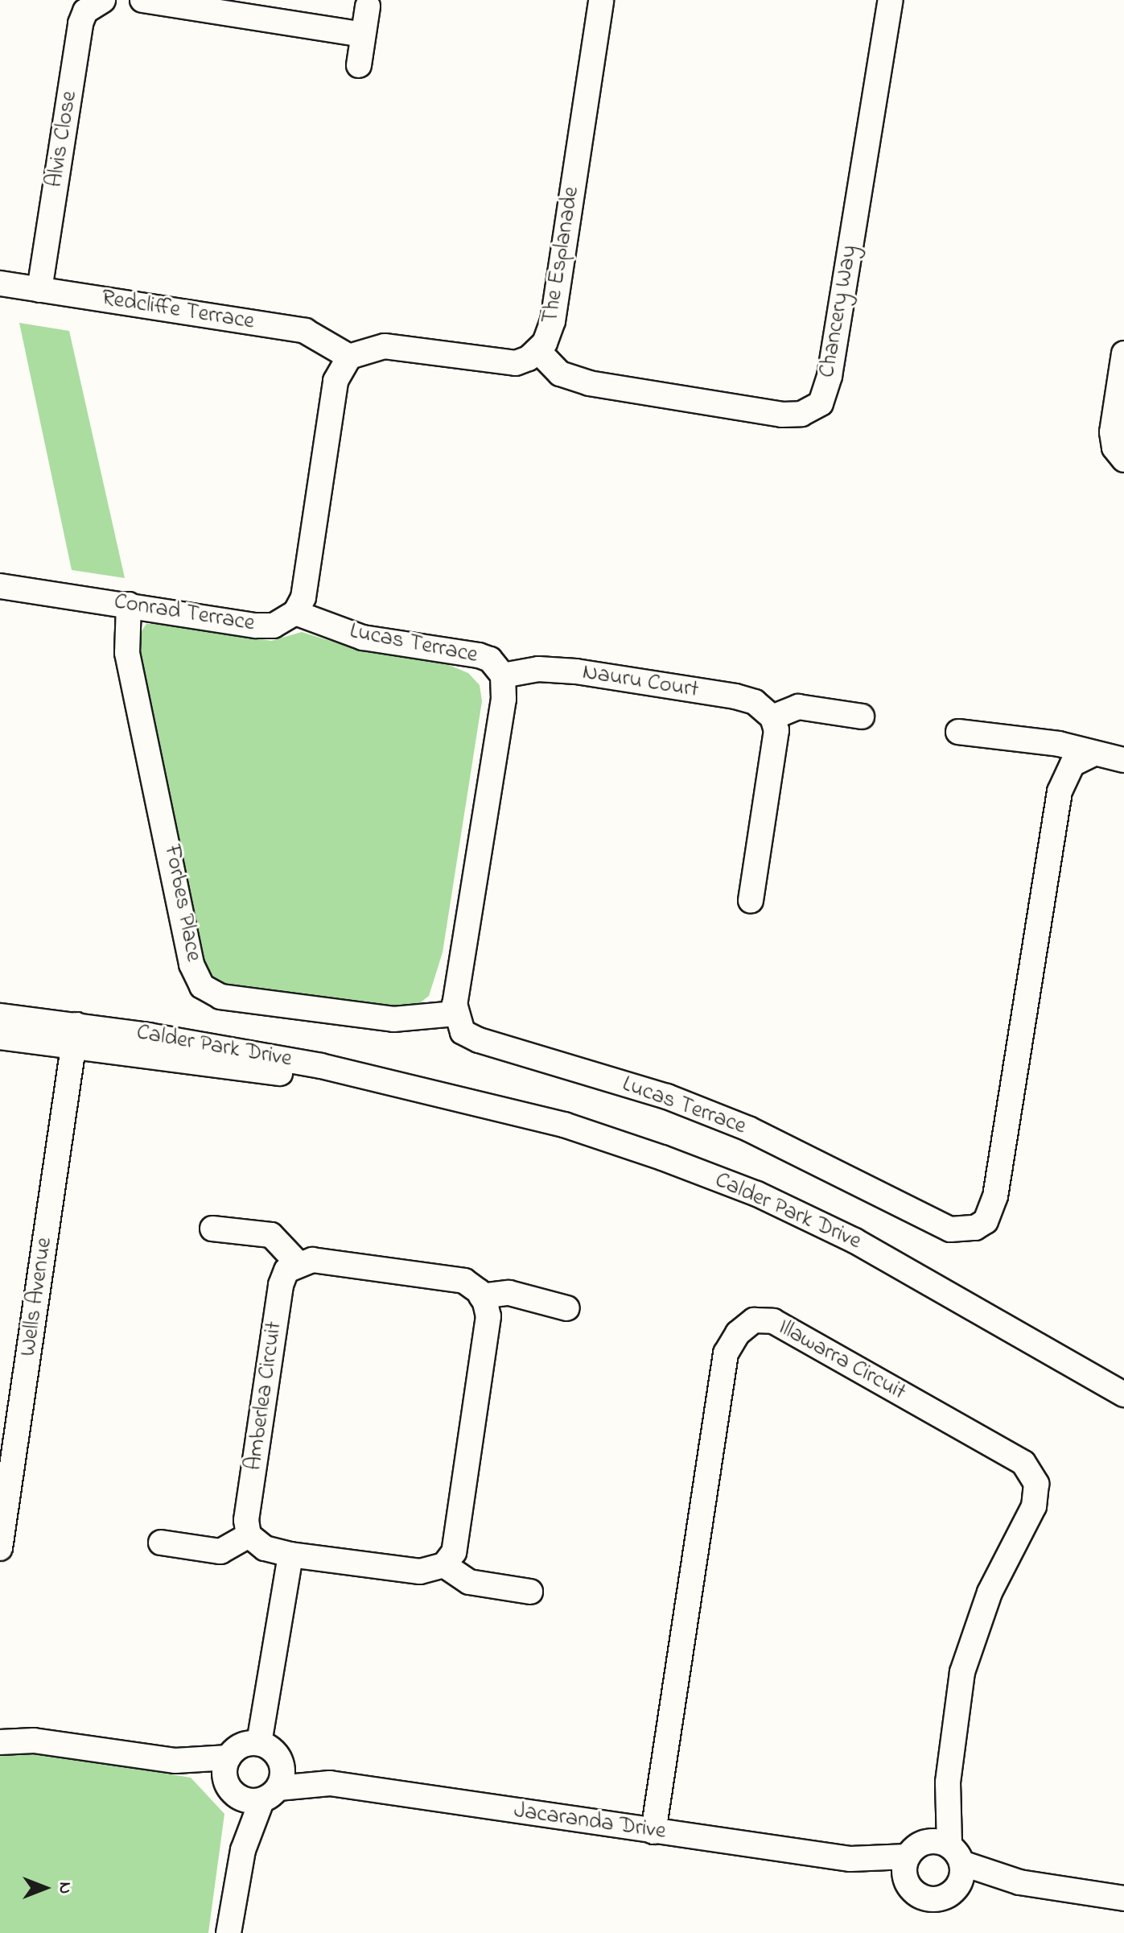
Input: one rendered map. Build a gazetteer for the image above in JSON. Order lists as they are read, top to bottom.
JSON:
{
  "streets": {
    "street": [
      "Alvis Close",
      "The Esplanade",
      "Redcliffe Terrace",
      "Chancery Way",
      "Conrad Terrace",
      "Lucas Terrace",
      "Nauru Court",
      "Forbes Place",
      "Calder Park Drive",
      "Wells Avenue",
      "Illawarra Circuit",
      "Amberlea Circuit",
      "Jacaranda Drive"
    ]
  },
  "crossings": [
    ["Alvis Close", "Redcliffe Terrace"],
    ["The Esplanade", "Redcliffe Terrace"],
    ["The Esplanade", "Chancery Way"],
    ["Conrad Terrace", "Lucas Terrace"],
    ["Conrad Terrace", "Forbes Place"],
    ["Lucas Terrace", "Nauru Court"],
    ["Lucas Terrace", "Forbes Place"],
    ["Calder Park Drive", "Wells Avenue"],
    ["Illawarra Circuit", "Jacaranda Drive"]
  ],
  "north": "right"
}
